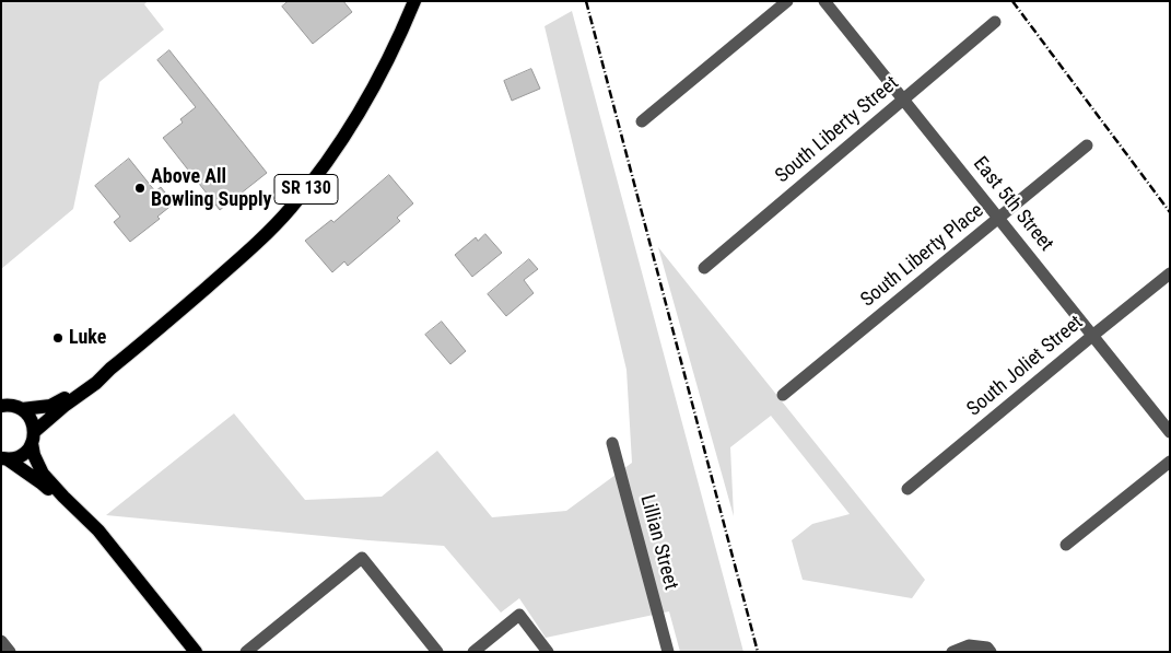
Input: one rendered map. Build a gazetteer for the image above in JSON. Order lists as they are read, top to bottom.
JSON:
{
  "streets": {
    "main road": ["SR 130"],
    "street": [
      "South Liberty Street",
      "East 5th Street",
      "South Liberty Place",
      "South Joliet Street",
      "Lillian Street"
    ]
  },
  "crossings": [
    ["South Liberty Street", "East 5th Street"],
    ["East 5th Street", "South Liberty Place"],
    ["East 5th Street", "South Joliet Street"]
  ],
  "places": ["Above All Bowling Supply", "Luke"]
}
